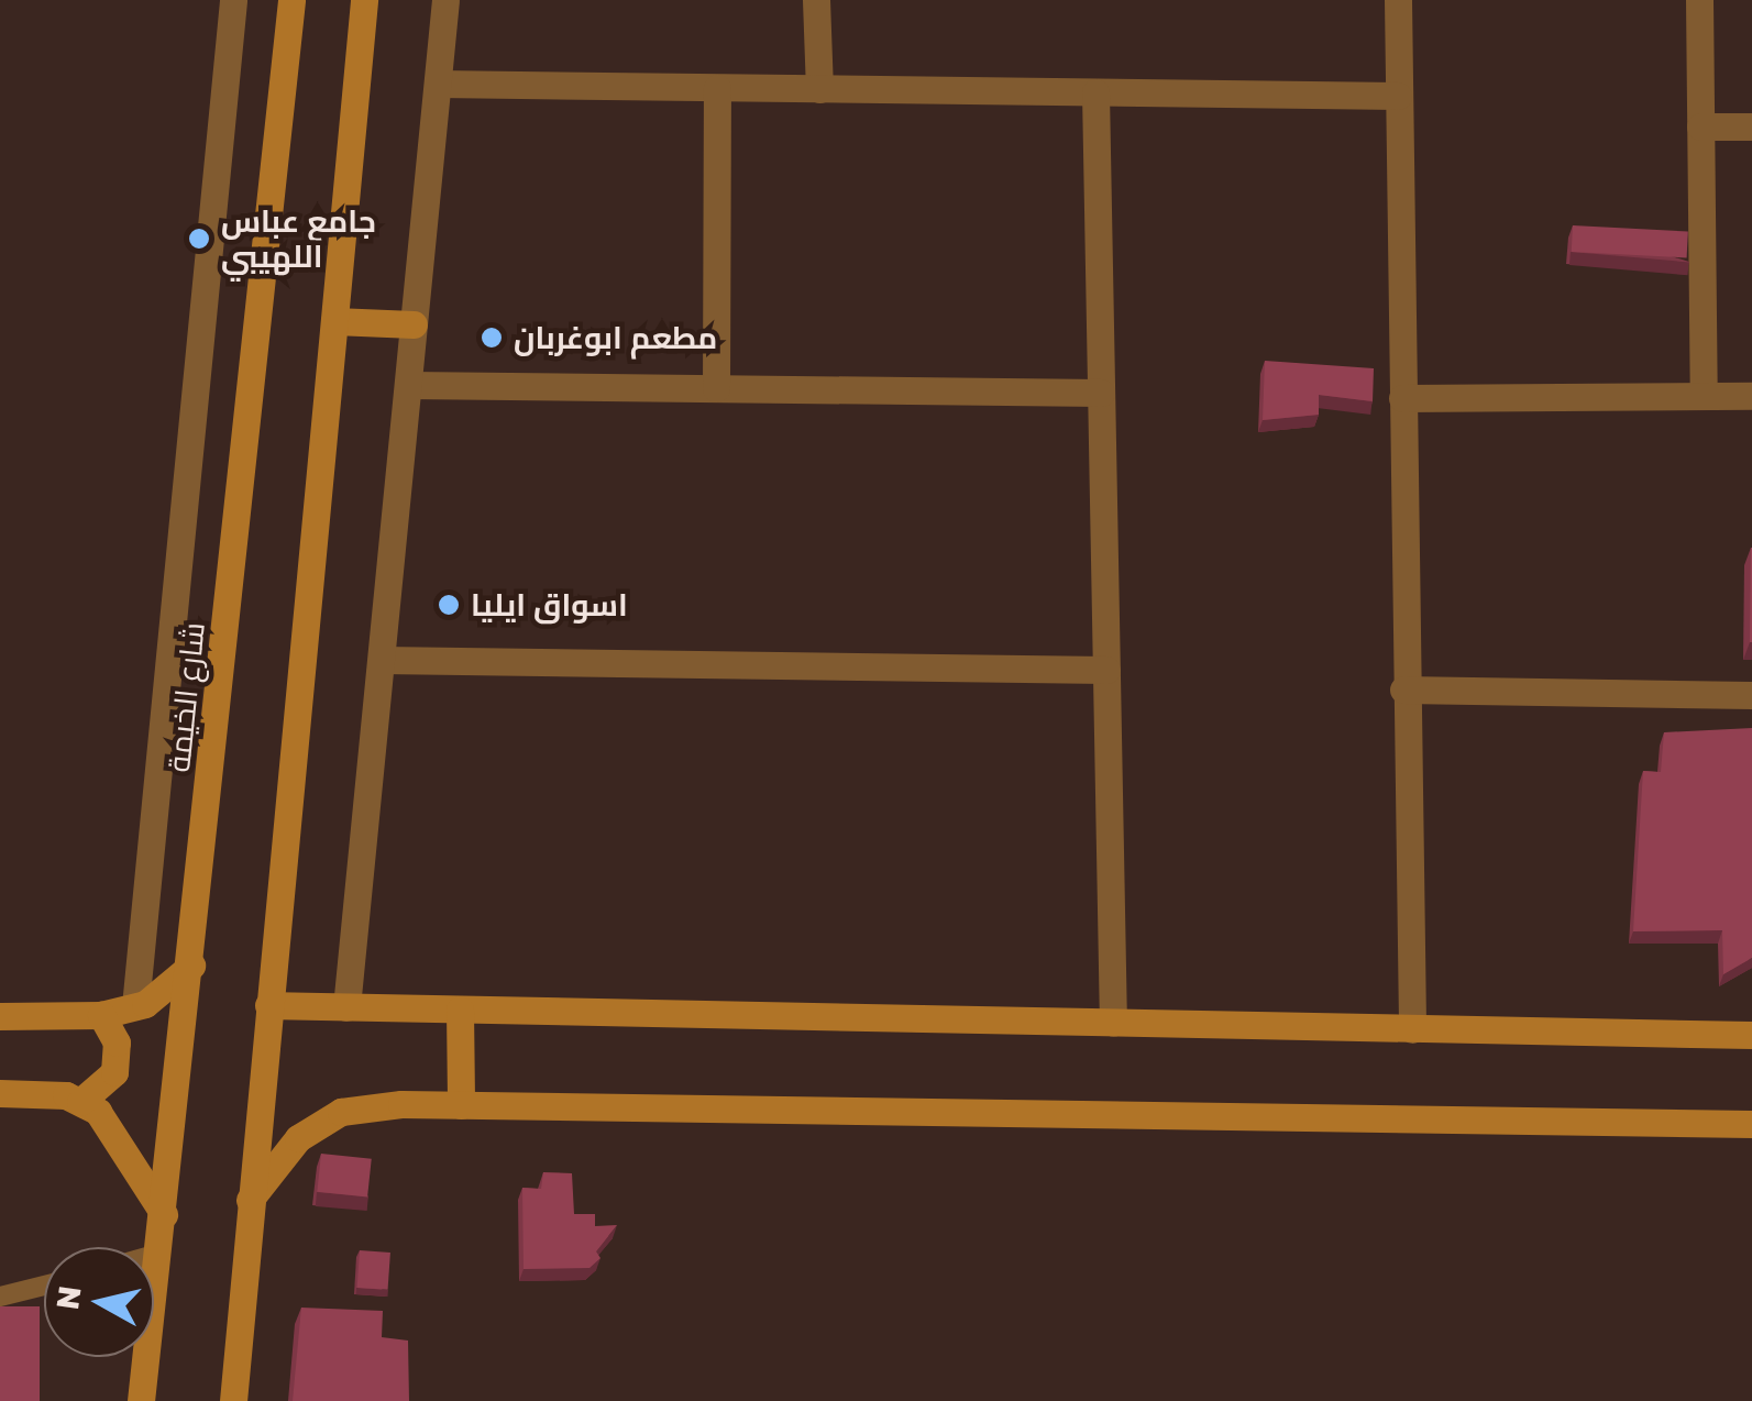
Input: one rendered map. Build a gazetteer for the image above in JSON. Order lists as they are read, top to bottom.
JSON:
{
  "streets": {
    "street": ["شارع الخيمة"]
  },
  "places": ["جامع عباس اللهيبي", "مطعم ابوغربان", "اسواق ايليا"],
  "north": "left"
}
